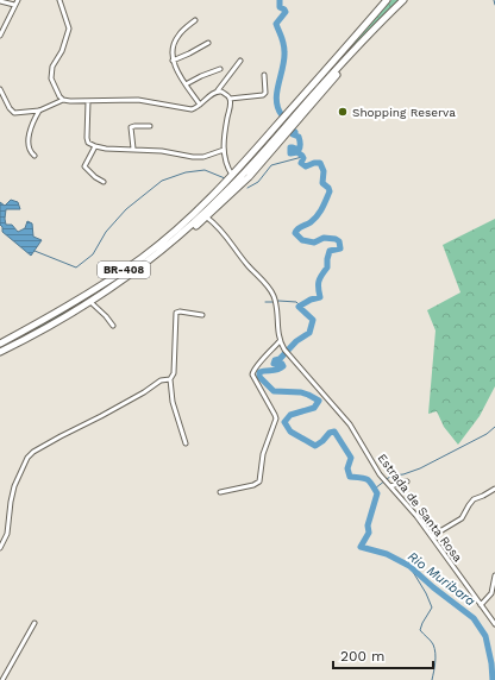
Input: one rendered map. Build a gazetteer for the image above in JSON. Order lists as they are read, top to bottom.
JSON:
{
  "streets": {
    "highway": ["BR-408"],
    "street": ["Estrada de Santa Rosa"]
  },
  "water": ["Rio Muribara"],
  "places": ["Shopping Reserva"],
  "scale_bar": "200 m"
}
